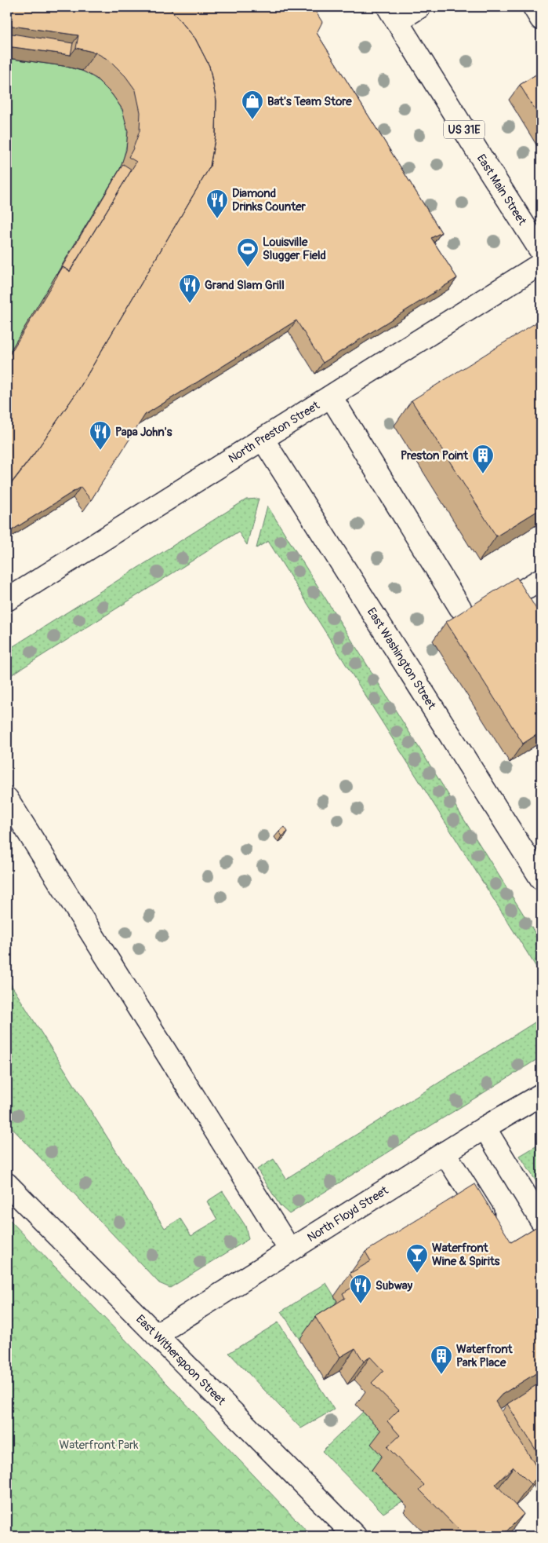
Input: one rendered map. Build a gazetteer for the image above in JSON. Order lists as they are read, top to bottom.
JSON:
{
  "streets": {
    "street": [
      "US 31E",
      "East Main Street",
      "North Preston Street",
      "East Washington Street",
      "North Floyd Street",
      "East Witherspoon Street"
    ]
  },
  "crossings": [
    ["North Preston Street", "East Washington Street"],
    ["North Floyd Street", "East Witherspoon Street"]
  ],
  "parks": ["Waterfront Park"],
  "places": {
    "shop": ["Bat's Team Store"],
    "restaurant": [
      "Diamond Drinks Counter",
      "Grand Slam Grill",
      "Papa John's",
      "Subway"
    ],
    "sports": ["Louisville Slugger Field"],
    "building": ["Preston Point", "Waterfront Park Place"],
    "bar": ["Waterfront Wine & Spirits"]
  }
}
